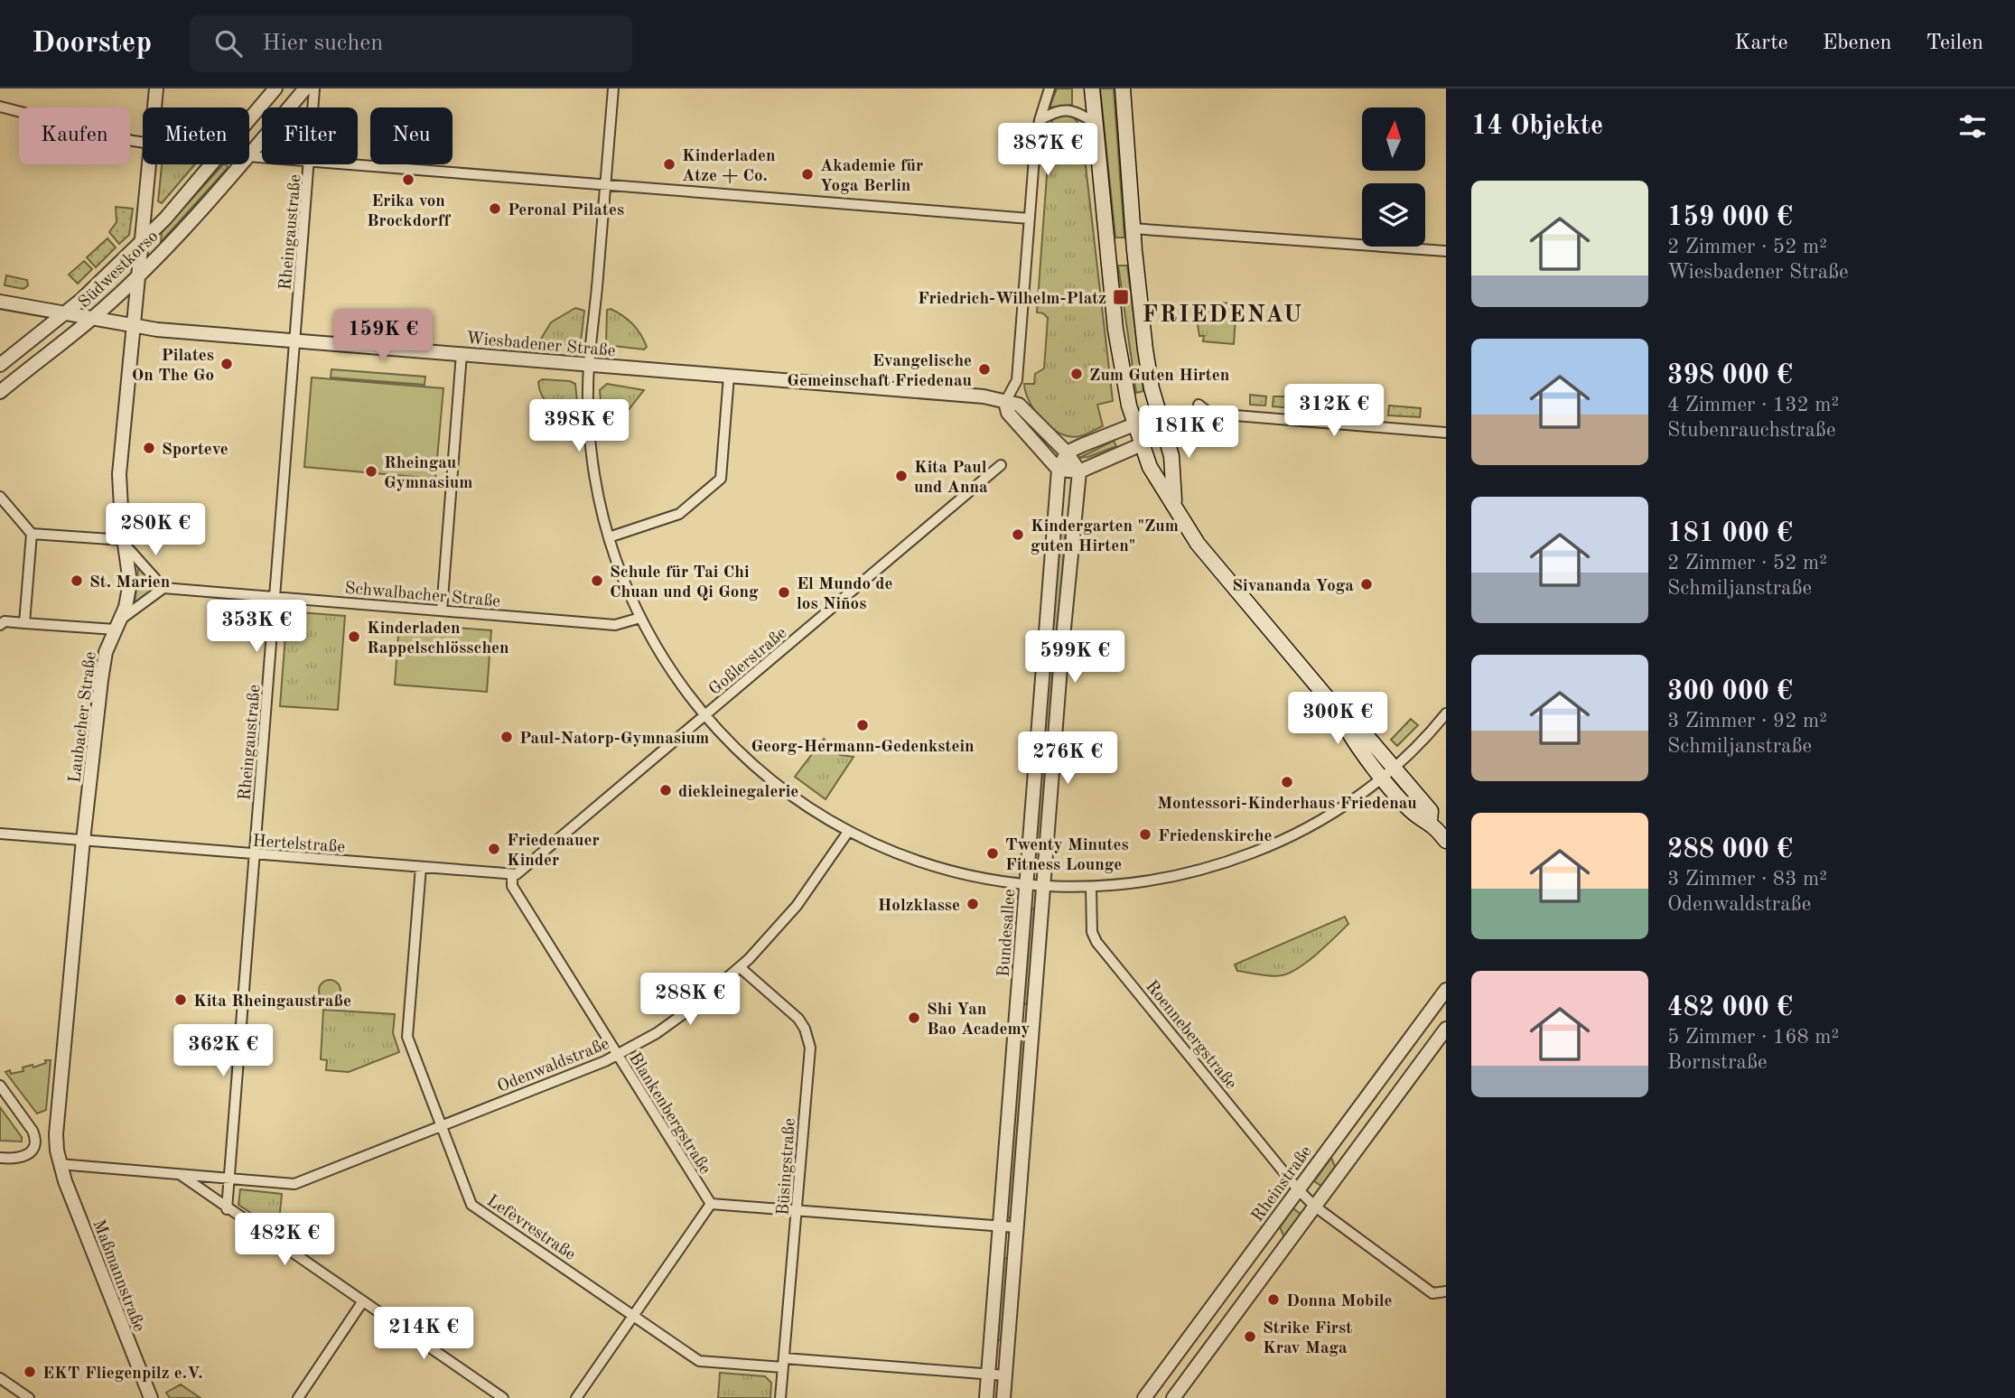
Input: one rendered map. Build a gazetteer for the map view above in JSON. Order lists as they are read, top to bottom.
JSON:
{
  "streets": {
    "street": [
      "Rheingaustraße",
      "Südwestkorso",
      "Wiesbadener Straße",
      "Schwalbacher Straße",
      "Goßlerstraße",
      "Laubacher Straße",
      "Hertelstraße",
      "Bundesallee",
      "Roennebergstraße",
      "Odenwaldstraße",
      "Blankenbergstraße",
      "Büsingstraße",
      "Rheinstraße",
      "Lefèvrestraße",
      "Maßmannstraße"
    ]
  },
  "crossings": [
    ["Rheingaustraße", "Wiesbadener Straße"],
    ["Rheingaustraße", "Schwalbacher Straße"],
    ["Rheingaustraße", "Hertelstraße"],
    ["Rheingaustraße", "Odenwaldstraße"],
    ["Südwestkorso", "Wiesbadener Straße"],
    ["Südwestkorso", "Laubacher Straße"],
    ["Wiesbadener Straße", "Laubacher Straße"],
    ["Goßlerstraße", "Hertelstraße"],
    ["Goßlerstraße", "Blankenbergstraße"],
    ["Laubacher Straße", "Hertelstraße"],
    ["Laubacher Straße", "Odenwaldstraße"],
    ["Laubacher Straße", "Maßmannstraße"],
    ["Hertelstraße", "Blankenbergstraße"],
    ["Hertelstraße", "Lefèvrestraße"],
    ["Bundesallee", "Lefèvrestraße"],
    ["Roennebergstraße", "Rheinstraße"],
    ["Odenwaldstraße", "Blankenbergstraße"],
    ["Odenwaldstraße", "Büsingstraße"],
    ["Odenwaldstraße", "Lefèvrestraße"],
    ["Odenwaldstraße", "Maßmannstraße"],
    ["Büsingstraße", "Lefèvrestraße"]
  ],
  "districts": ["FRIEDENAU"],
  "places": {
    "other": [
      "Kinderladen Atze + Co.",
      "Akademie für Yoga Berlin",
      "Erika von Brockdorff",
      "Peronal Pilates",
      "Pilates On The Go",
      "Evangelische Gemeinschaft Friedenau",
      "Zum Guten Hirten",
      "Sporteve",
      "Rheingau Gymnasium",
      "Kita Paul und Anna",
      "Kindergarten \"Zum guten Hirten\"",
      "St. Marien",
      "Schule für Tai Chi Chuan und Qi Gong",
      "Sivananda Yoga",
      "El Mundo de los Niños",
      "Kinderladen Rappelschlösschen",
      "Georg-Hermann-Gedenkstein",
      "Paul-Natorp-Gymnasium",
      "Montessori-Kinderhaus Friedenau",
      "diekleinegalerie",
      "Friedenskirche",
      "Friedenauer Kinder",
      "Twenty Minutes Fitness Lounge",
      "Holzklasse",
      "Kita Rheingaustraße",
      "Shi Yan Bao Academy",
      "Donna Mobile",
      "Strike First Krav Maga",
      "EKT Fliegenpilz e.V."
    ],
    "transit": ["Friedrich-Wilhelm-Platz"]
  },
  "north": "top",
  "page": {
    "header": "Doorstep",
    "search": "Hier suchen",
    "nav": ["Karte", "Ebenen", "Teilen"],
    "heading": "14 Objekte",
    "chip": [
      "Kaufen",
      "Mieten",
      "Filter",
      "Neu"
    ],
    "price": [
      "387K €",
      "159K €",
      "312K €",
      "398K €",
      "181K €",
      "280K €",
      "353K €",
      "599K €",
      "300K €",
      "276K €",
      "288K €",
      "362K €",
      "482K €",
      "214K €"
    ],
    "list": [
      {
        "name": "159 000 €",
        "note": "2 Zimmer · 52 m² · Wiesbadener Straße"
      },
      {
        "name": "398 000 €",
        "note": "4 Zimmer · 132 m² · Stubenrauchstraße"
      },
      {
        "name": "181 000 €",
        "note": "2 Zimmer · 52 m² · Schmiljanstraße"
      },
      {
        "name": "300 000 €",
        "note": "3 Zimmer · 92 m² · Schmiljanstraße"
      },
      {
        "name": "288 000 €",
        "note": "3 Zimmer · 83 m² · Odenwaldstraße"
      },
      {
        "name": "482 000 €",
        "note": "5 Zimmer · 168 m² · Bornstraße"
      }
    ]
  }
}
